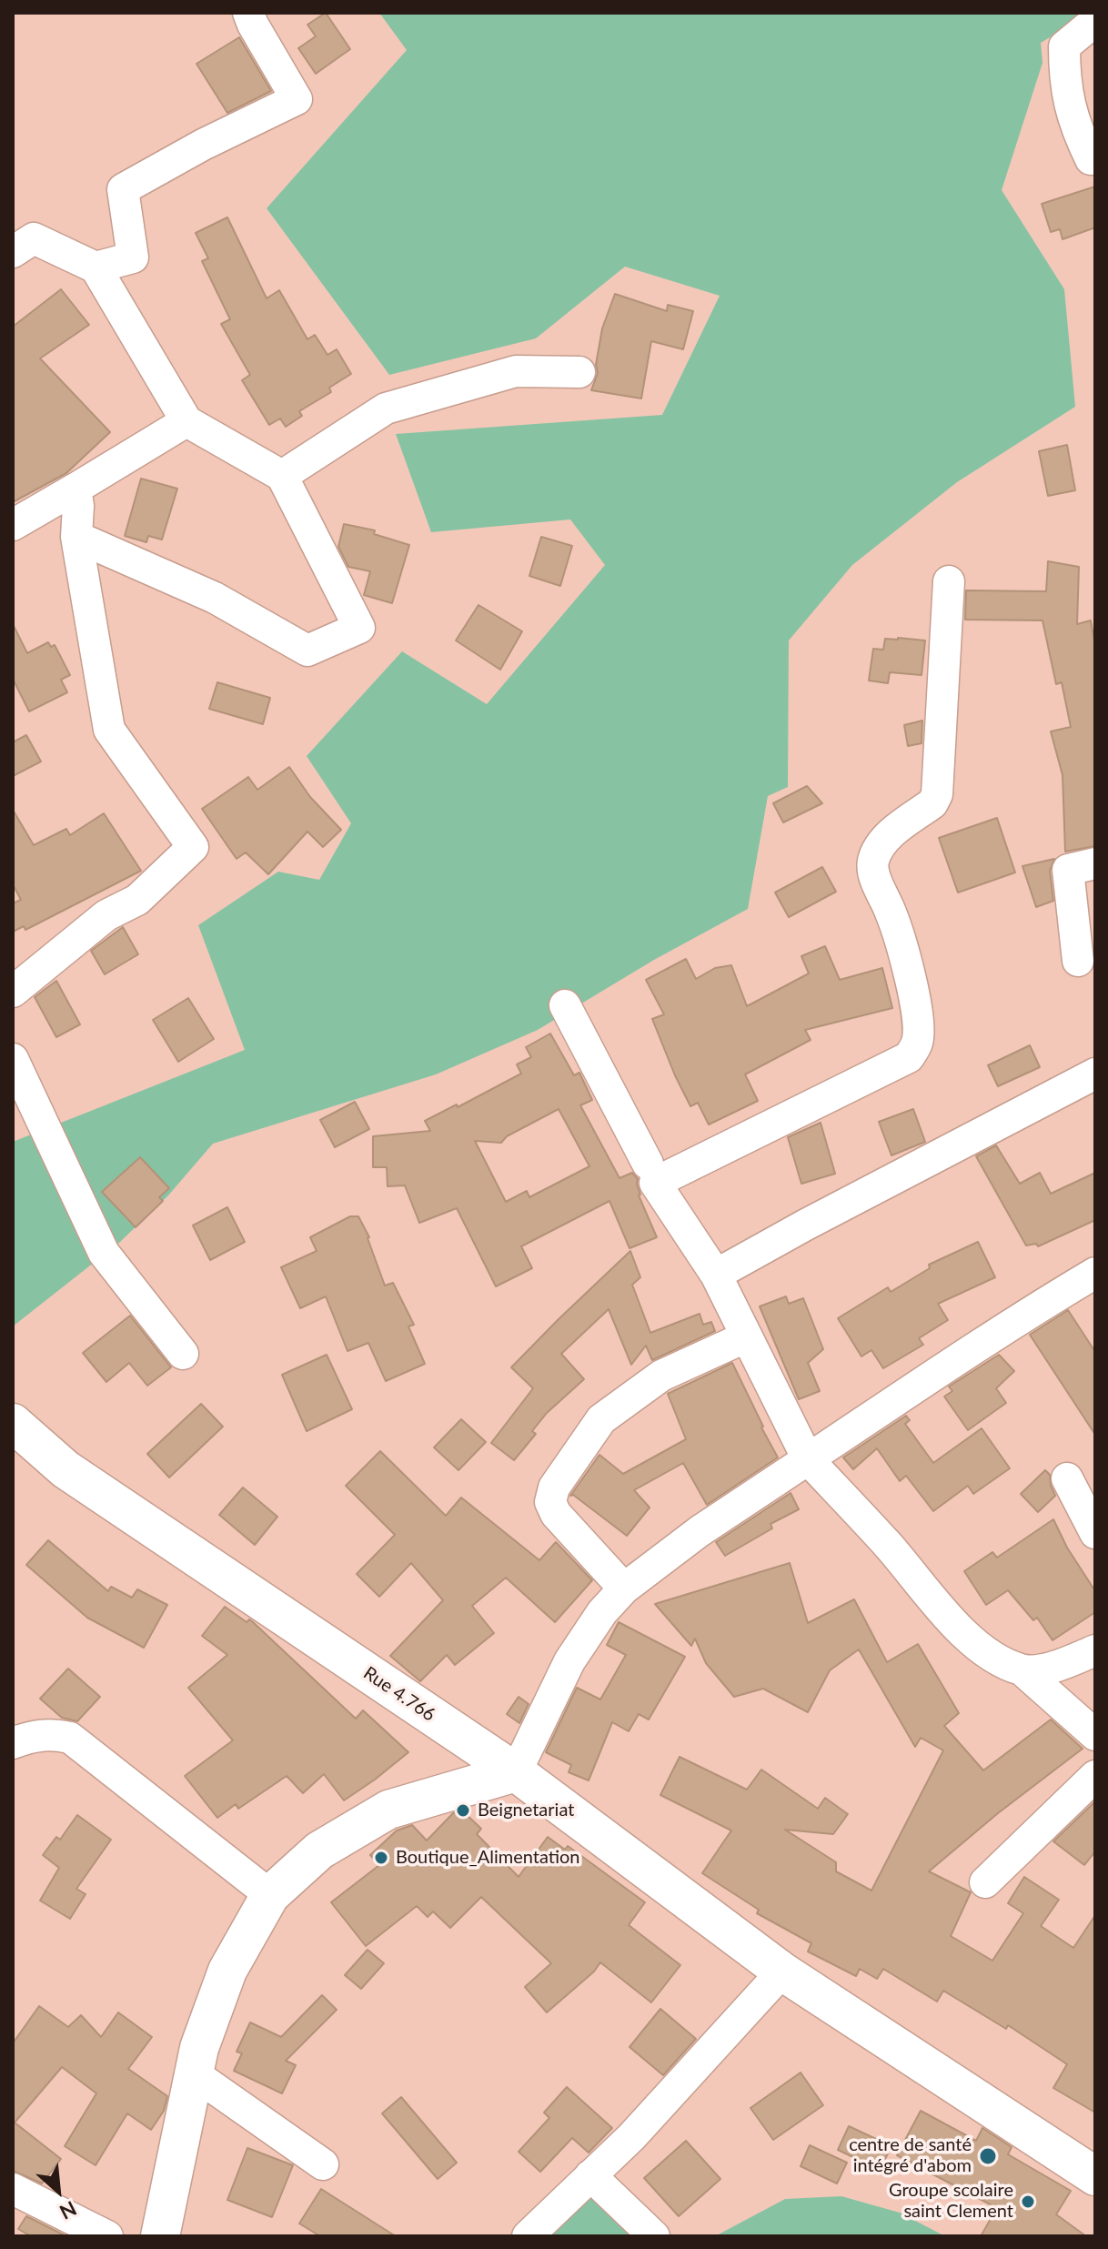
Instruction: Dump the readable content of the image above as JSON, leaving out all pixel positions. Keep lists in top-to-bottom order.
{
  "streets": {
    "street": ["Rue 4.766"]
  },
  "places": [
    "Beignetariat",
    "Boutique_Alimentation",
    "centre de santé intégré d'abom",
    "Groupe scolaire saint Clement"
  ],
  "north": "bottom right"
}
